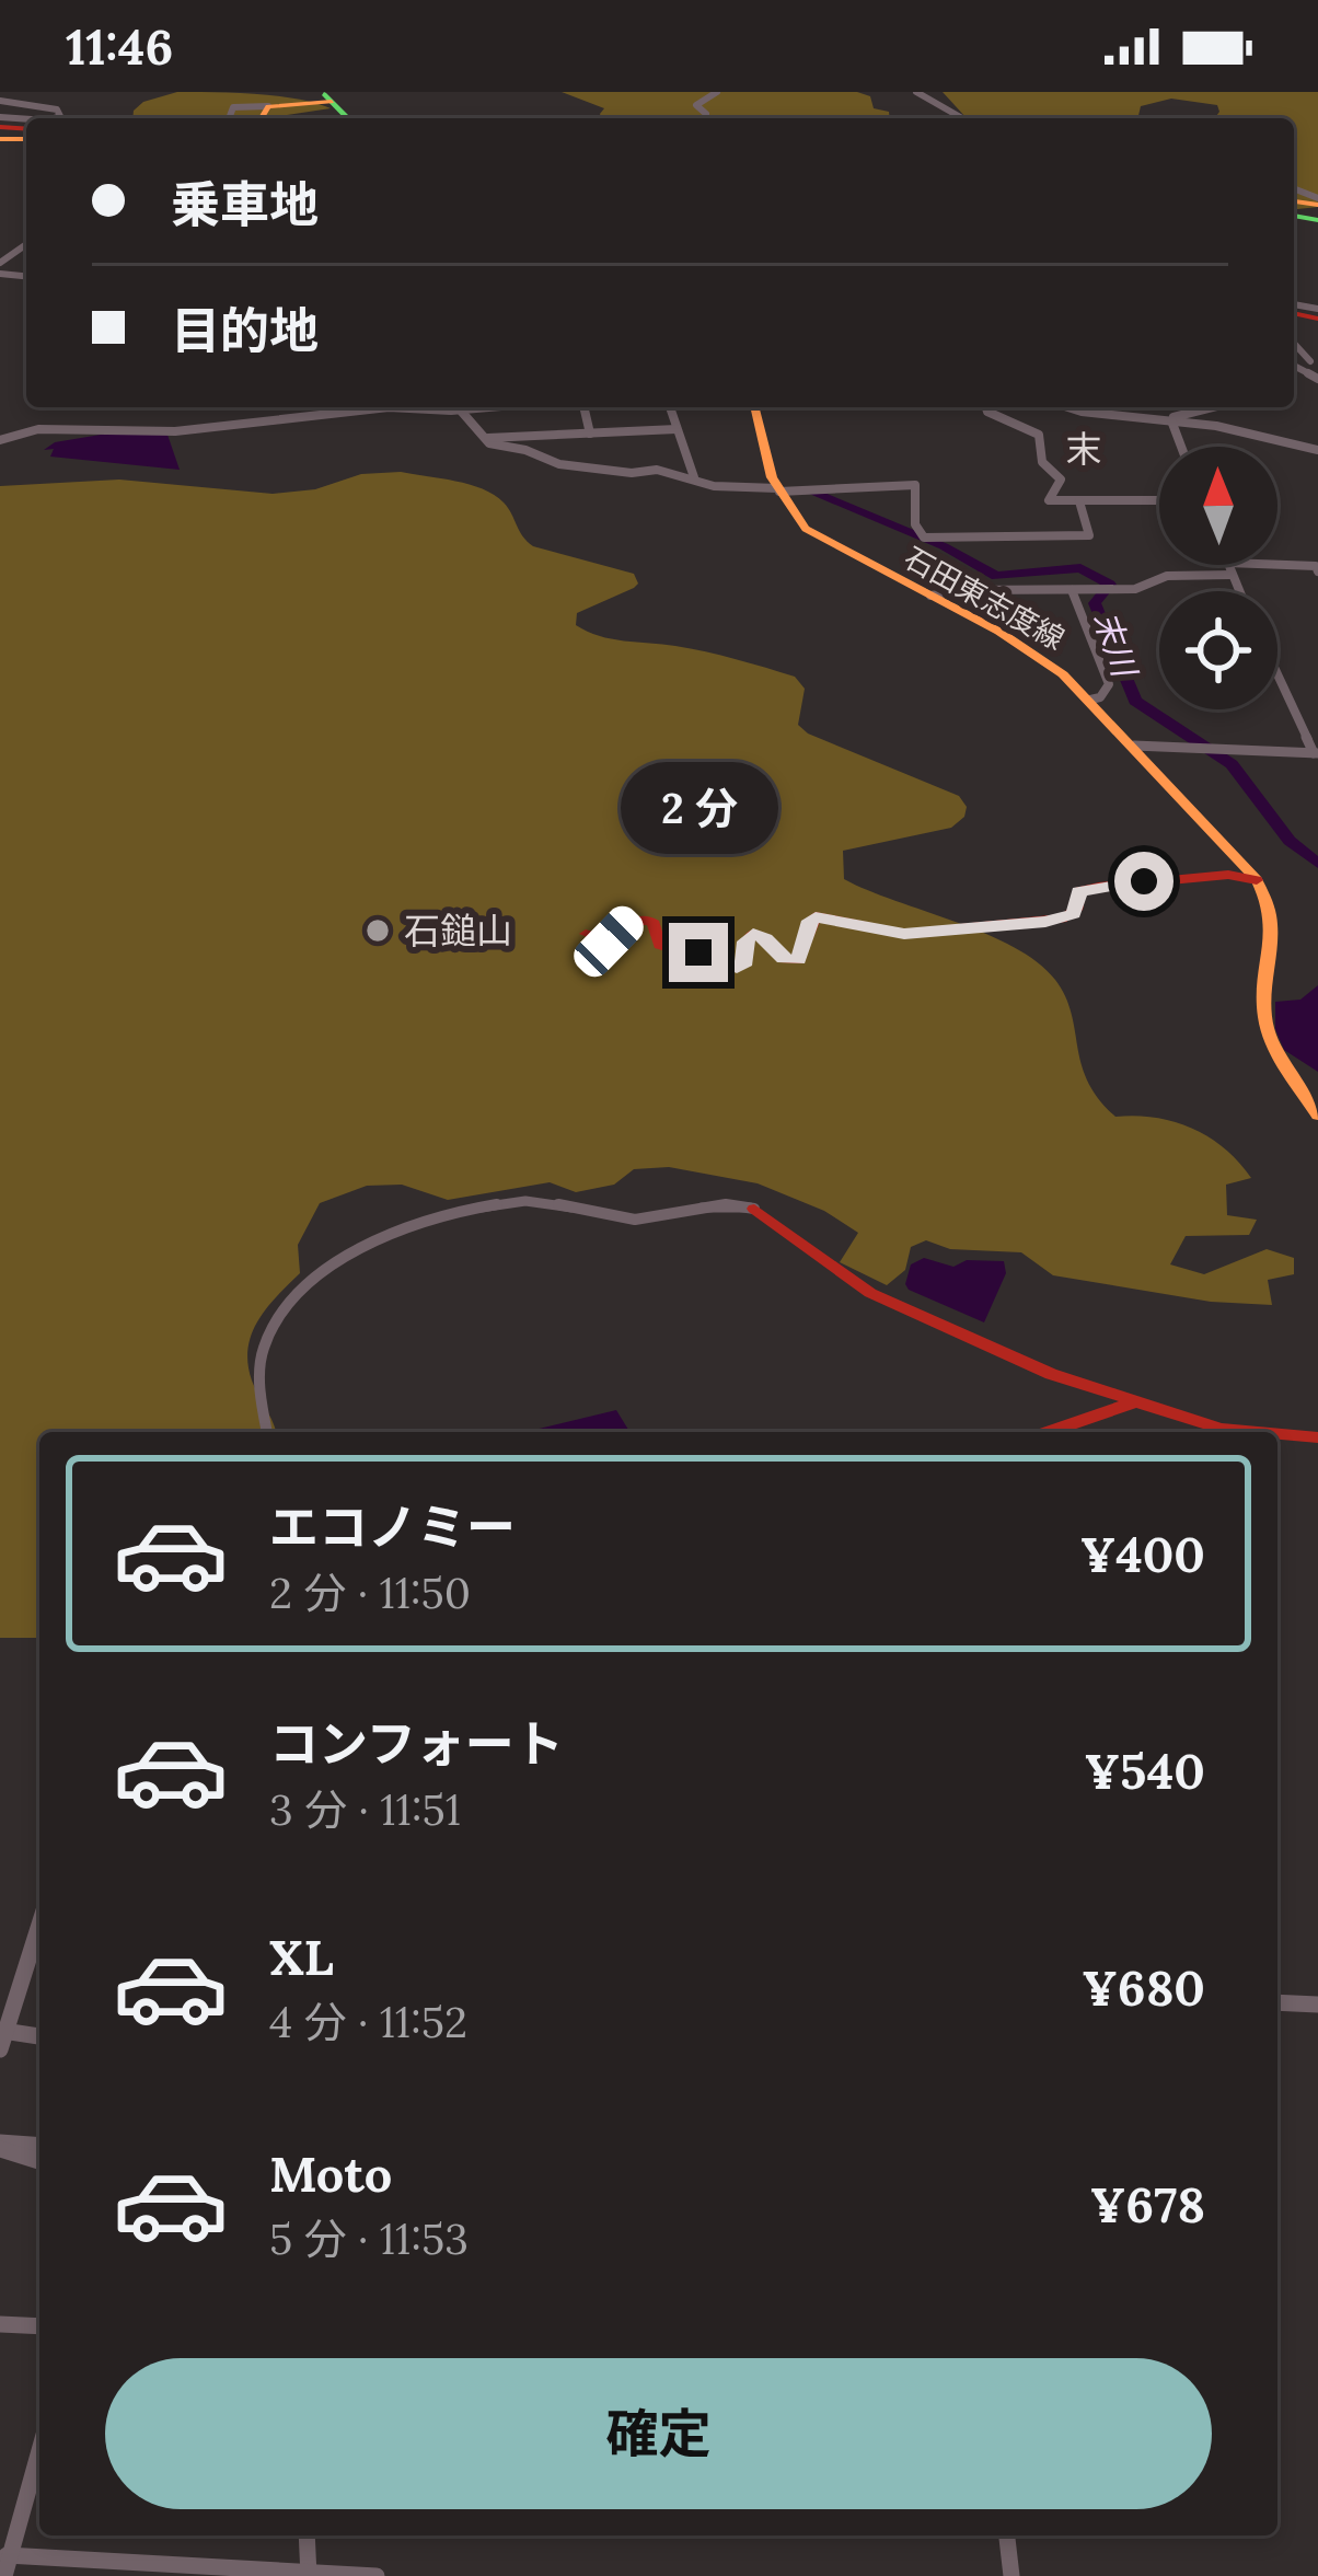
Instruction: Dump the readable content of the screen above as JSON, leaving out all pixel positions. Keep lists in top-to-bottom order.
{
  "streets": {
    "main road": ["石田東志度線"]
  },
  "districts": ["末"],
  "water": ["末川"],
  "places": ["石鎚山"],
  "north": "top",
  "page": {
    "status": "11:46",
    "banner": ["乗車地", "目的地"],
    "bubble": "2 分",
    "list": [
      {
        "name": "エコノミー",
        "note": "2 分 · 11:50",
        "value": "¥400"
      },
      {
        "name": "コンフォート",
        "note": "3 分 · 11:51",
        "value": "¥540"
      },
      {
        "name": "XL",
        "note": "4 分 · 11:52",
        "value": "¥680"
      },
      {
        "name": "Moto",
        "note": "5 分 · 11:53",
        "value": "¥678"
      }
    ],
    "buttons": "確定"
  }
}
